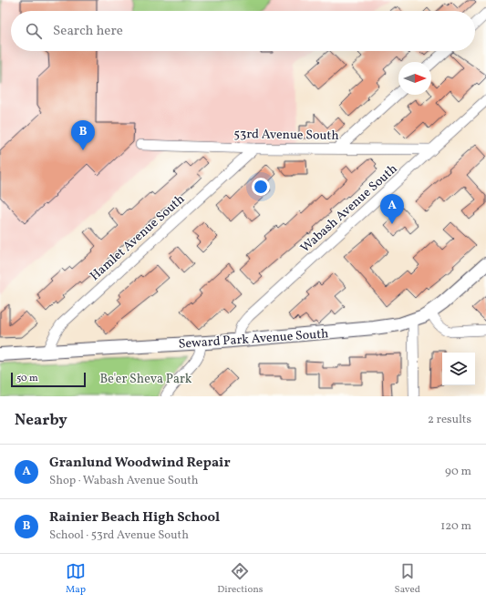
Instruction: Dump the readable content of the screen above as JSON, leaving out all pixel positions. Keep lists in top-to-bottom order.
{
  "streets": {
    "street": [
      "53rd Avenue South",
      "Wabash Avenue South",
      "Hamlet Avenue South",
      "Seward Park Avenue South"
    ]
  },
  "crossings": [
    ["53rd Avenue South", "Wabash Avenue South"],
    ["53rd Avenue South", "Hamlet Avenue South"],
    ["Wabash Avenue South", "Seward Park Avenue South"],
    ["Hamlet Avenue South", "Seward Park Avenue South"]
  ],
  "parks": ["Be'er Sheva Park"],
  "scale_bar": "50 m",
  "north": "right",
  "page": {
    "search": "Search here",
    "pins": ["B", "A"],
    "scale": "50 m",
    "heading": ["Nearby", "2 results"],
    "list": [
      {
        "mark": "A",
        "name": "Granlund Woodwind Repair",
        "note": "Shop · Wabash Avenue South",
        "value": "90 m"
      },
      {
        "mark": "B",
        "name": "Rainier Beach High School",
        "note": "School · 53rd Avenue South",
        "value": "120 m"
      }
    ],
    "nav": ["Map", "Directions", "Saved"]
  }
}
